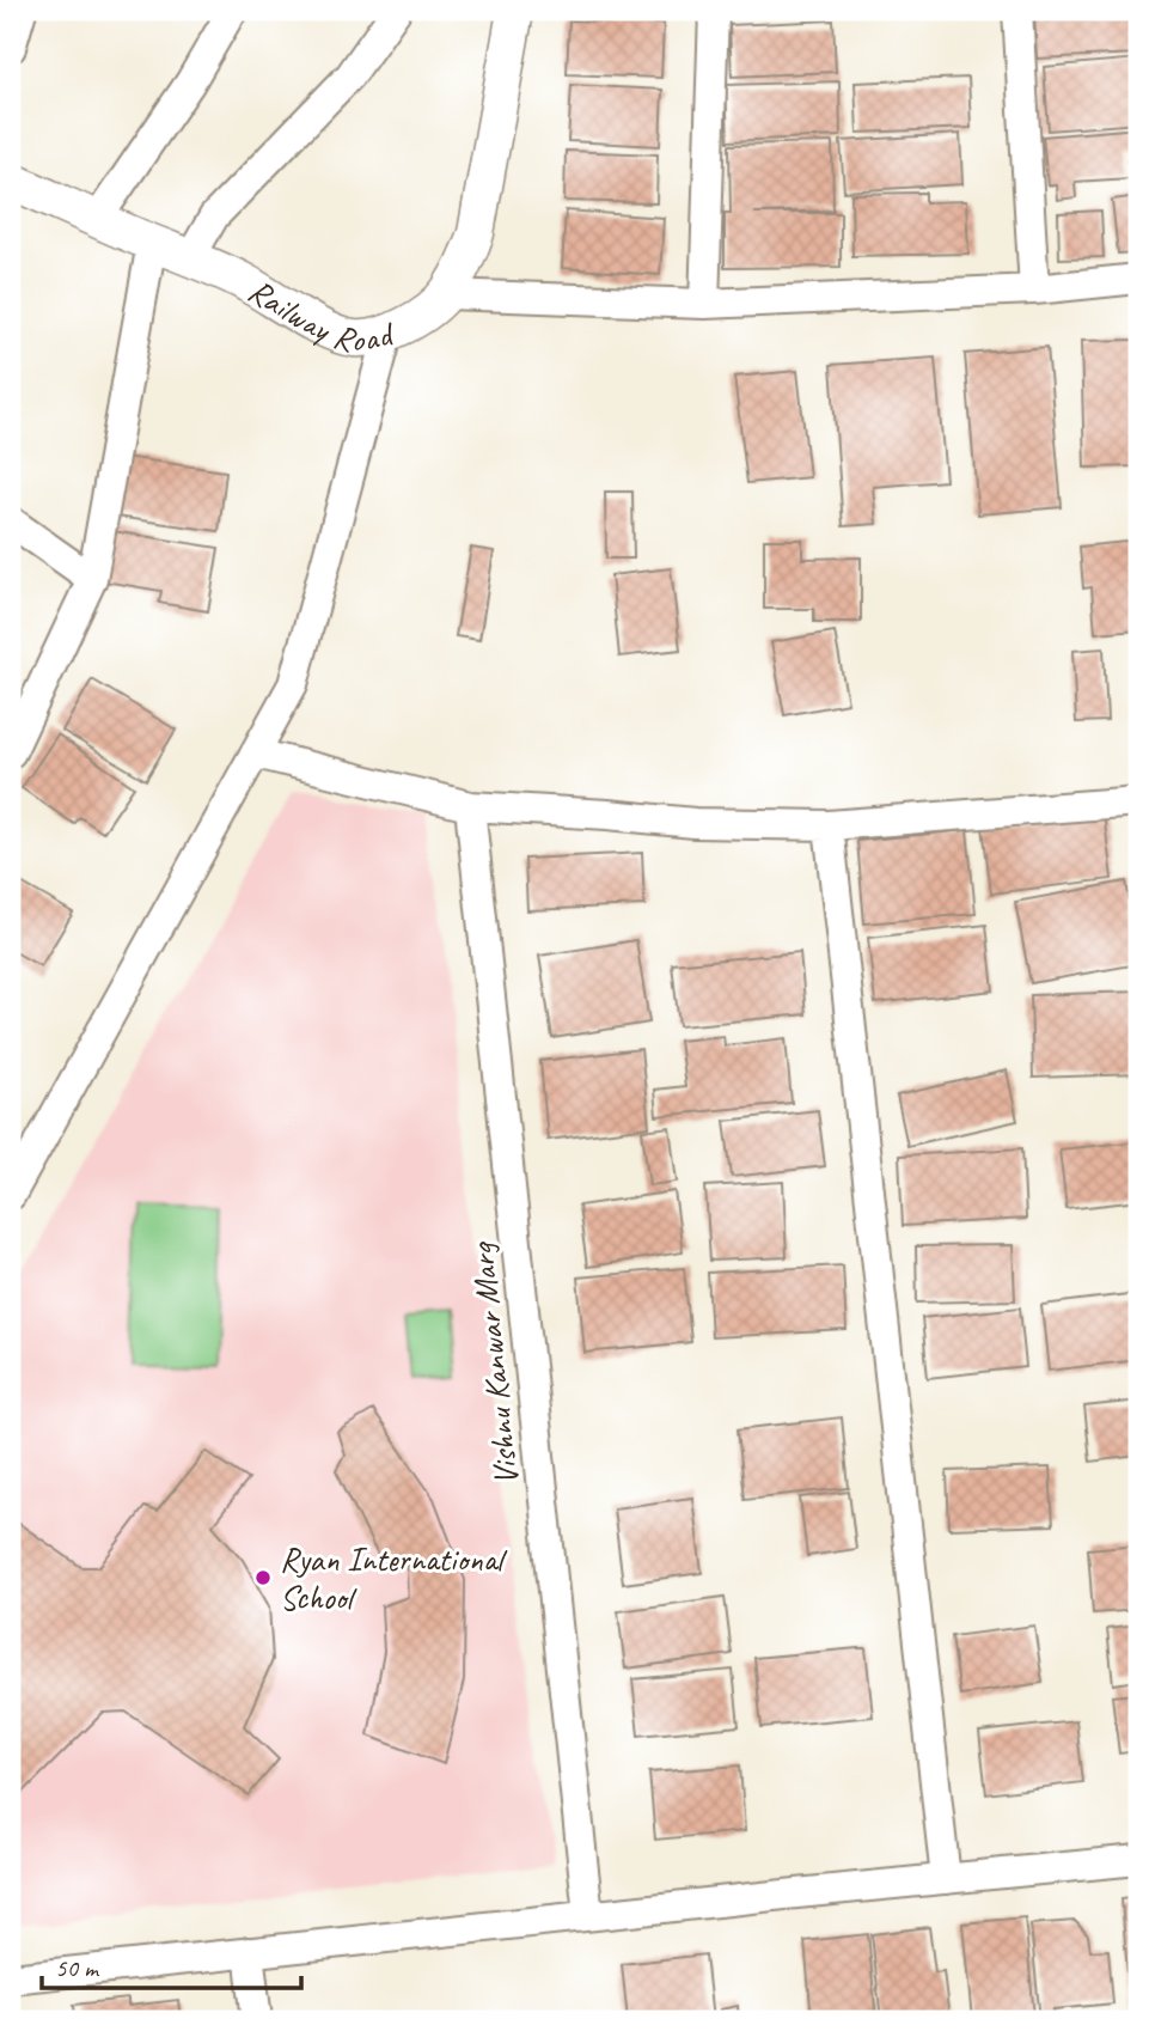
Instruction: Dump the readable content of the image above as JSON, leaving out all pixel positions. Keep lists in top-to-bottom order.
{
  "streets": {
    "street": ["Railway Road", "Vishnu Kanwar Marg"]
  },
  "places": ["Ryan International School"],
  "scale_bar": "50 m"
}
